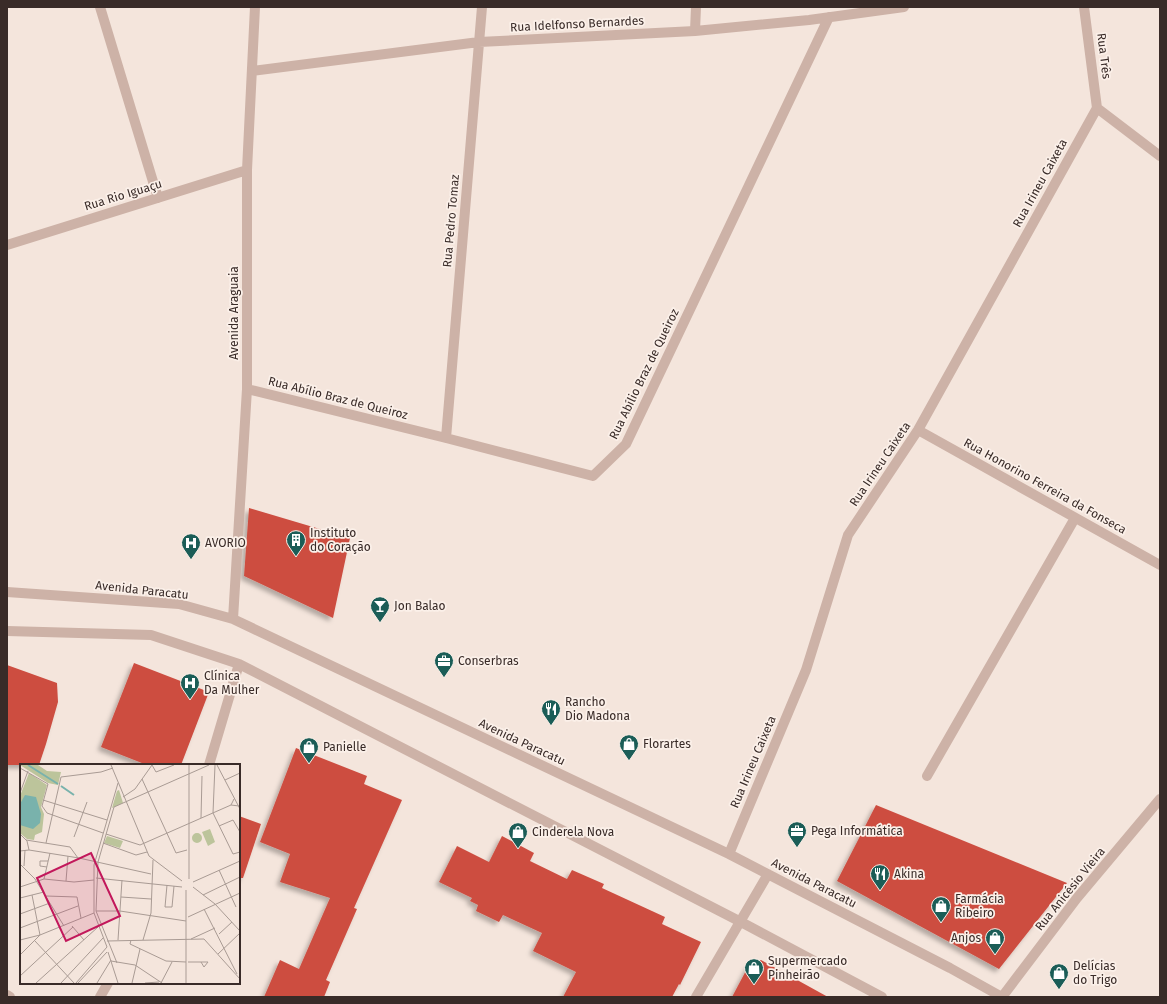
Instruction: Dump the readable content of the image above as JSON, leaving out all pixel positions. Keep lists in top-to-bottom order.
{
  "streets": {
    "street": [
      "Rua Idelfonso Bernardes",
      "Rua Três",
      "Rua Irineu Caixeta",
      "Rua Rio Iguaçu",
      "Rua Pedro Tomaz",
      "Avenida Araguaia",
      "Rua Abílio Braz de Queiroz",
      "Rua Honorino Ferreira da Fonseca",
      "Avenida Paracatu",
      "Rua Anicésio Vieira"
    ]
  },
  "crossings": [
    ["Rua Idelfonso Bernardes", "Rua Pedro Tomaz"],
    ["Rua Idelfonso Bernardes", "Avenida Araguaia"],
    ["Rua Idelfonso Bernardes", "Rua Abílio Braz de Queiroz"],
    ["Rua Três", "Rua Irineu Caixeta"],
    ["Rua Irineu Caixeta", "Rua Honorino Ferreira da Fonseca"],
    ["Rua Irineu Caixeta", "Avenida Paracatu"],
    ["Rua Rio Iguaçu", "Avenida Araguaia"],
    ["Rua Pedro Tomaz", "Rua Abílio Braz de Queiroz"],
    ["Avenida Araguaia", "Rua Abílio Braz de Queiroz"],
    ["Avenida Araguaia", "Avenida Paracatu"],
    ["Avenida Paracatu", "Rua Anicésio Vieira"]
  ],
  "places": {
    "building": ["Instituto do Coração"],
    "hospital": ["AVORIO", "Clínica Da Mulher"],
    "bar": ["Jon Balao"],
    "office": ["Conserbras", "Pega Informática"],
    "restaurant": ["Rancho Dio Madona", "Akina"],
    "shop": [
      "Florartes",
      "Panielle",
      "Cinderela Nova",
      "Farmácia Ribeiro",
      "Anjos",
      "Supermercado Pinheirão",
      "Delícias do Trigo"
    ]
  }
}
